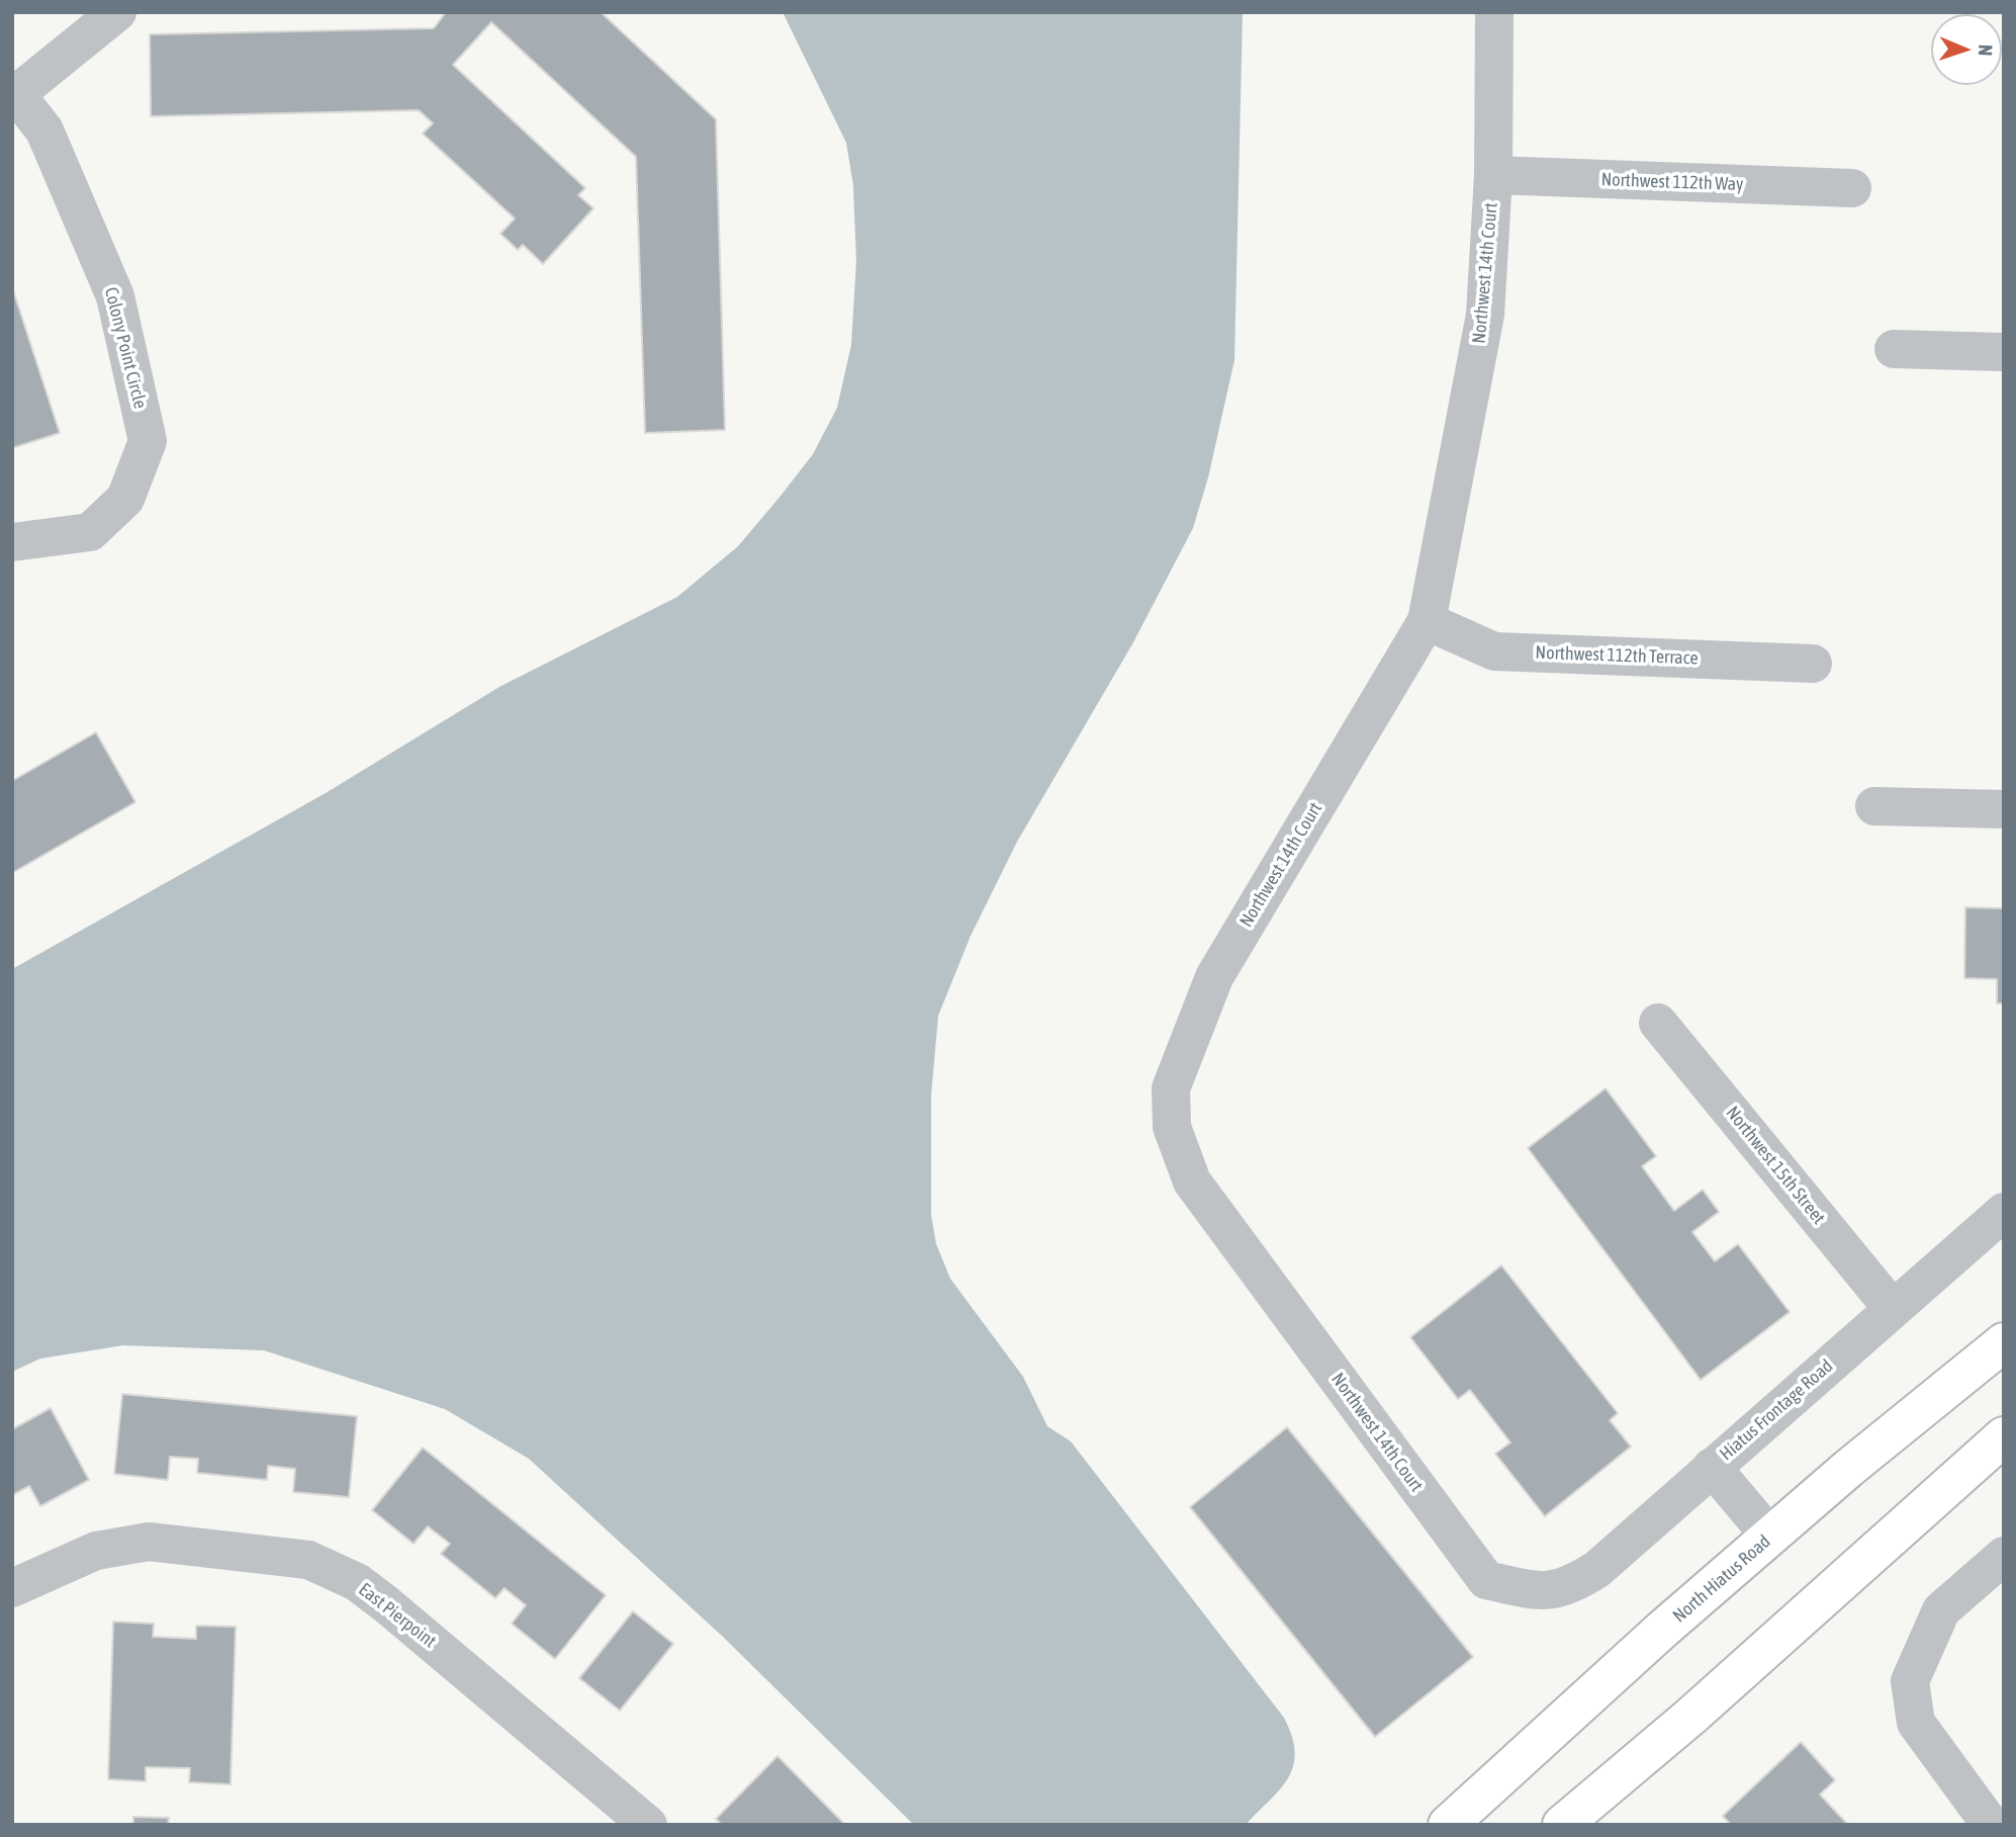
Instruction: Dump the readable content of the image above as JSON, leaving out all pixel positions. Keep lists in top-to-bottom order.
{
  "streets": {
    "main road": ["North Hiatus Road"],
    "street": [
      "Northwest 112th Way",
      "Northwest 14th Court",
      "Colony Point Circle",
      "Northwest 112th Terrace",
      "Northwest 15th Street",
      "Hiatus Frontage Road",
      "East Pierpoint"
    ]
  },
  "crossings": [
    ["Northwest 112th Way", "Northwest 14th Court"],
    ["Northwest 14th Court", "Northwest 112th Terrace"],
    ["Northwest 14th Court", "Hiatus Frontage Road"],
    ["Northwest 15th Street", "Hiatus Frontage Road"]
  ],
  "north": "right"
}
